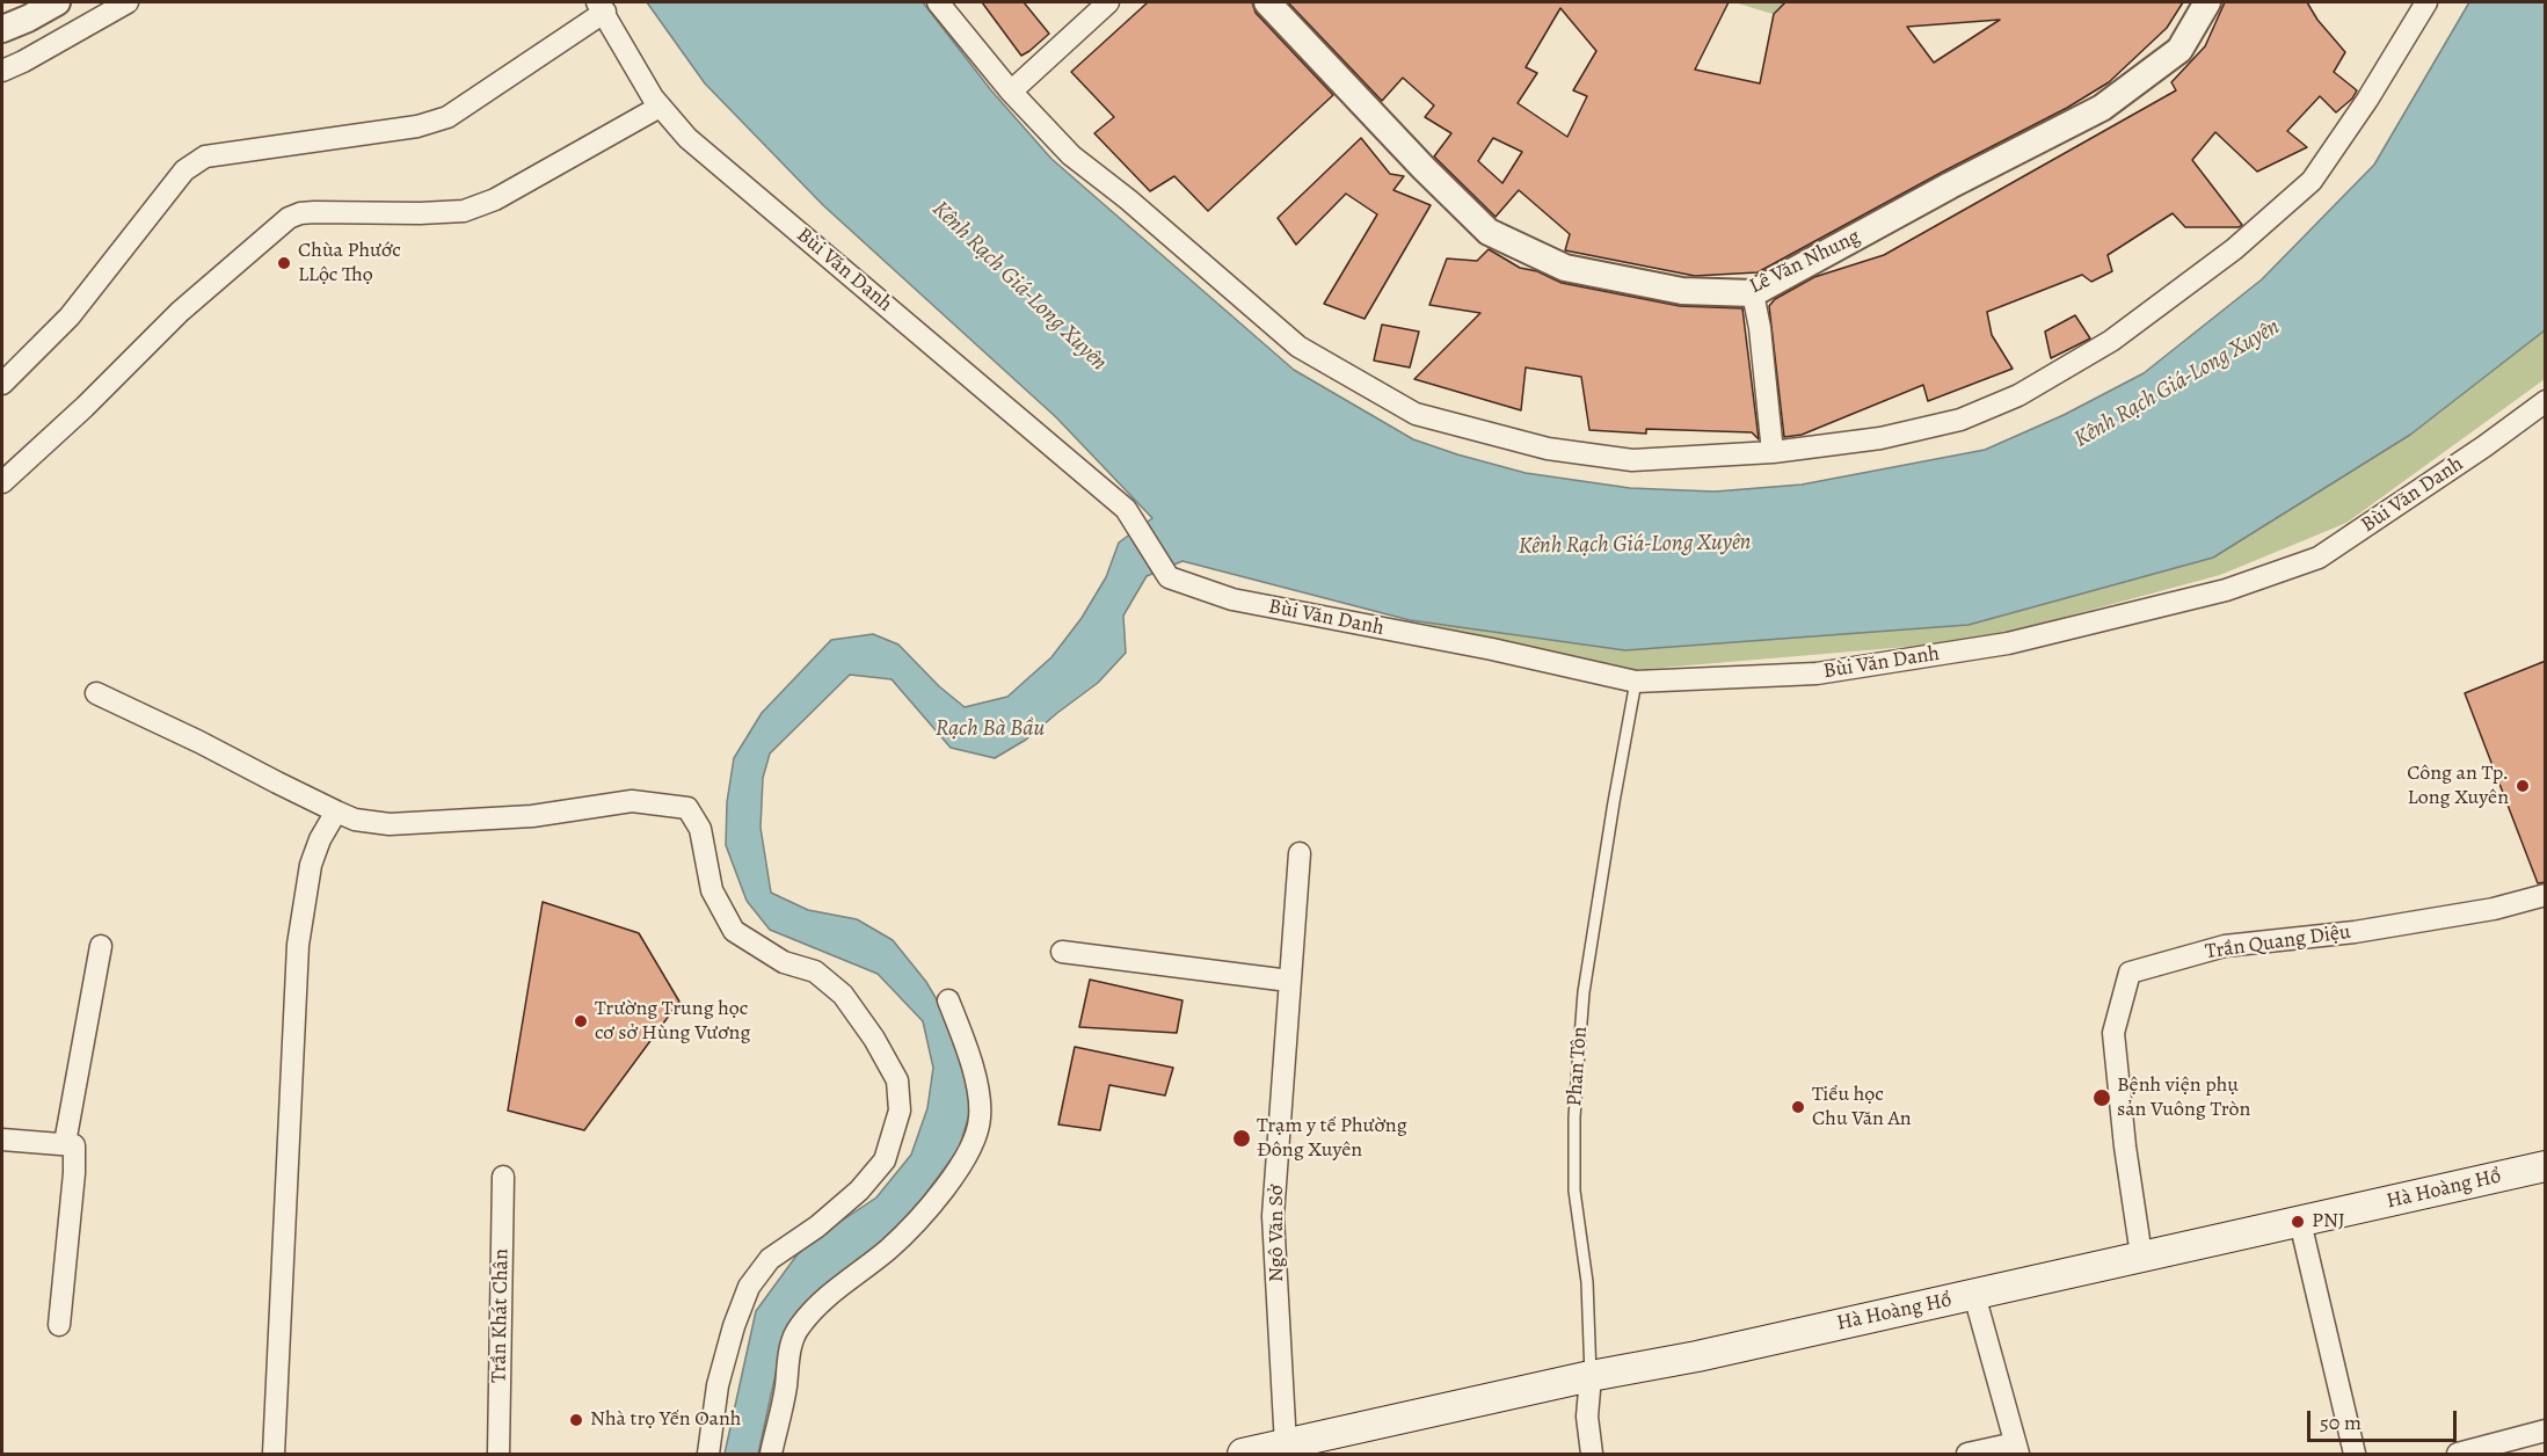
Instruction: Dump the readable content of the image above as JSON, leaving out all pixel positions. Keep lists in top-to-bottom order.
{
  "streets": {
    "main road": ["Hà Hoàng Hổ"],
    "street": [
      "Lê Văn Nhung",
      "Bùi Văn Danh",
      "Trần Quang Diệu",
      "Phan Tôn",
      "Ngô Văn Sở",
      "Trần Khát Chân"
    ]
  },
  "crossings": [
    ["Bùi Văn Danh", "Phan Tôn"],
    ["Trần Quang Diệu", "Hà Hoàng Hổ"],
    ["Phan Tôn", "Hà Hoàng Hổ"],
    ["Hà Hoàng Hổ", "Ngô Văn Sở"]
  ],
  "water": ["Kênh Rạch Giá-Long Xuyên", "Rạch Bà Bầu"],
  "places": [
    "Chùa Phước LLộc Thọ",
    "Công an Tp. Long Xuyên",
    "Trường Trung học cơ sở Hùng Vương",
    "Bệnh viện phụ sản Vuông Tròn",
    "Tiểu học Chu Văn An",
    "Trạm y tế Phường Đông Xuyên",
    "PNJ",
    "Nhà trọ Yến Oanh"
  ],
  "scale_bar": "50 m"
}
